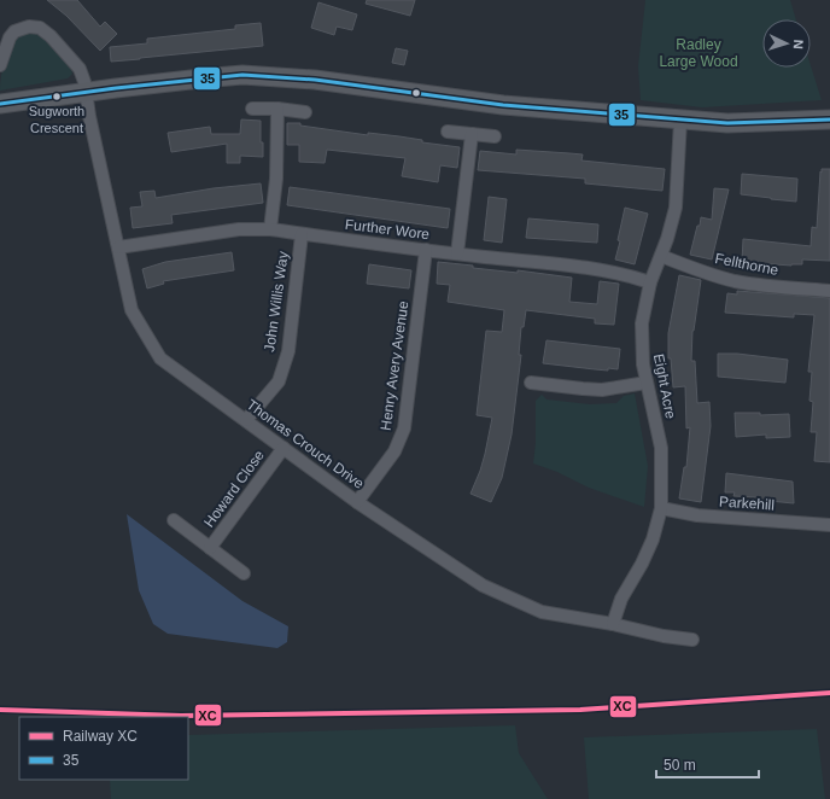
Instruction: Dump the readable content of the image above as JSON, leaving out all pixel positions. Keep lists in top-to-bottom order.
{
  "streets": {
    "street": [
      "Further Wore",
      "Fellthorne",
      "John Willis Way",
      "Henry Avery Avenue",
      "Eight Acre",
      "Thomas Crouch Drive",
      "Howard Close",
      "Parkehill"
    ]
  },
  "crossings": [
    ["Further Wore", "John Willis Way"],
    ["Further Wore", "Henry Avery Avenue"],
    ["Further Wore", "Eight Acre"],
    ["Further Wore", "Thomas Crouch Drive"],
    ["Fellthorne", "Eight Acre"],
    ["John Willis Way", "Thomas Crouch Drive"],
    ["Henry Avery Avenue", "Thomas Crouch Drive"],
    ["Eight Acre", "Thomas Crouch Drive"],
    ["Eight Acre", "Parkehill"],
    ["Thomas Crouch Drive", "Howard Close"]
  ],
  "parks": ["Radley Large Wood"],
  "places": ["Sugworth Crescent"],
  "lines": ["transit line 35", "rail line XC"],
  "legend": ["Railway XC", "35"],
  "scale_bar": "50 m",
  "north": "right"
}
